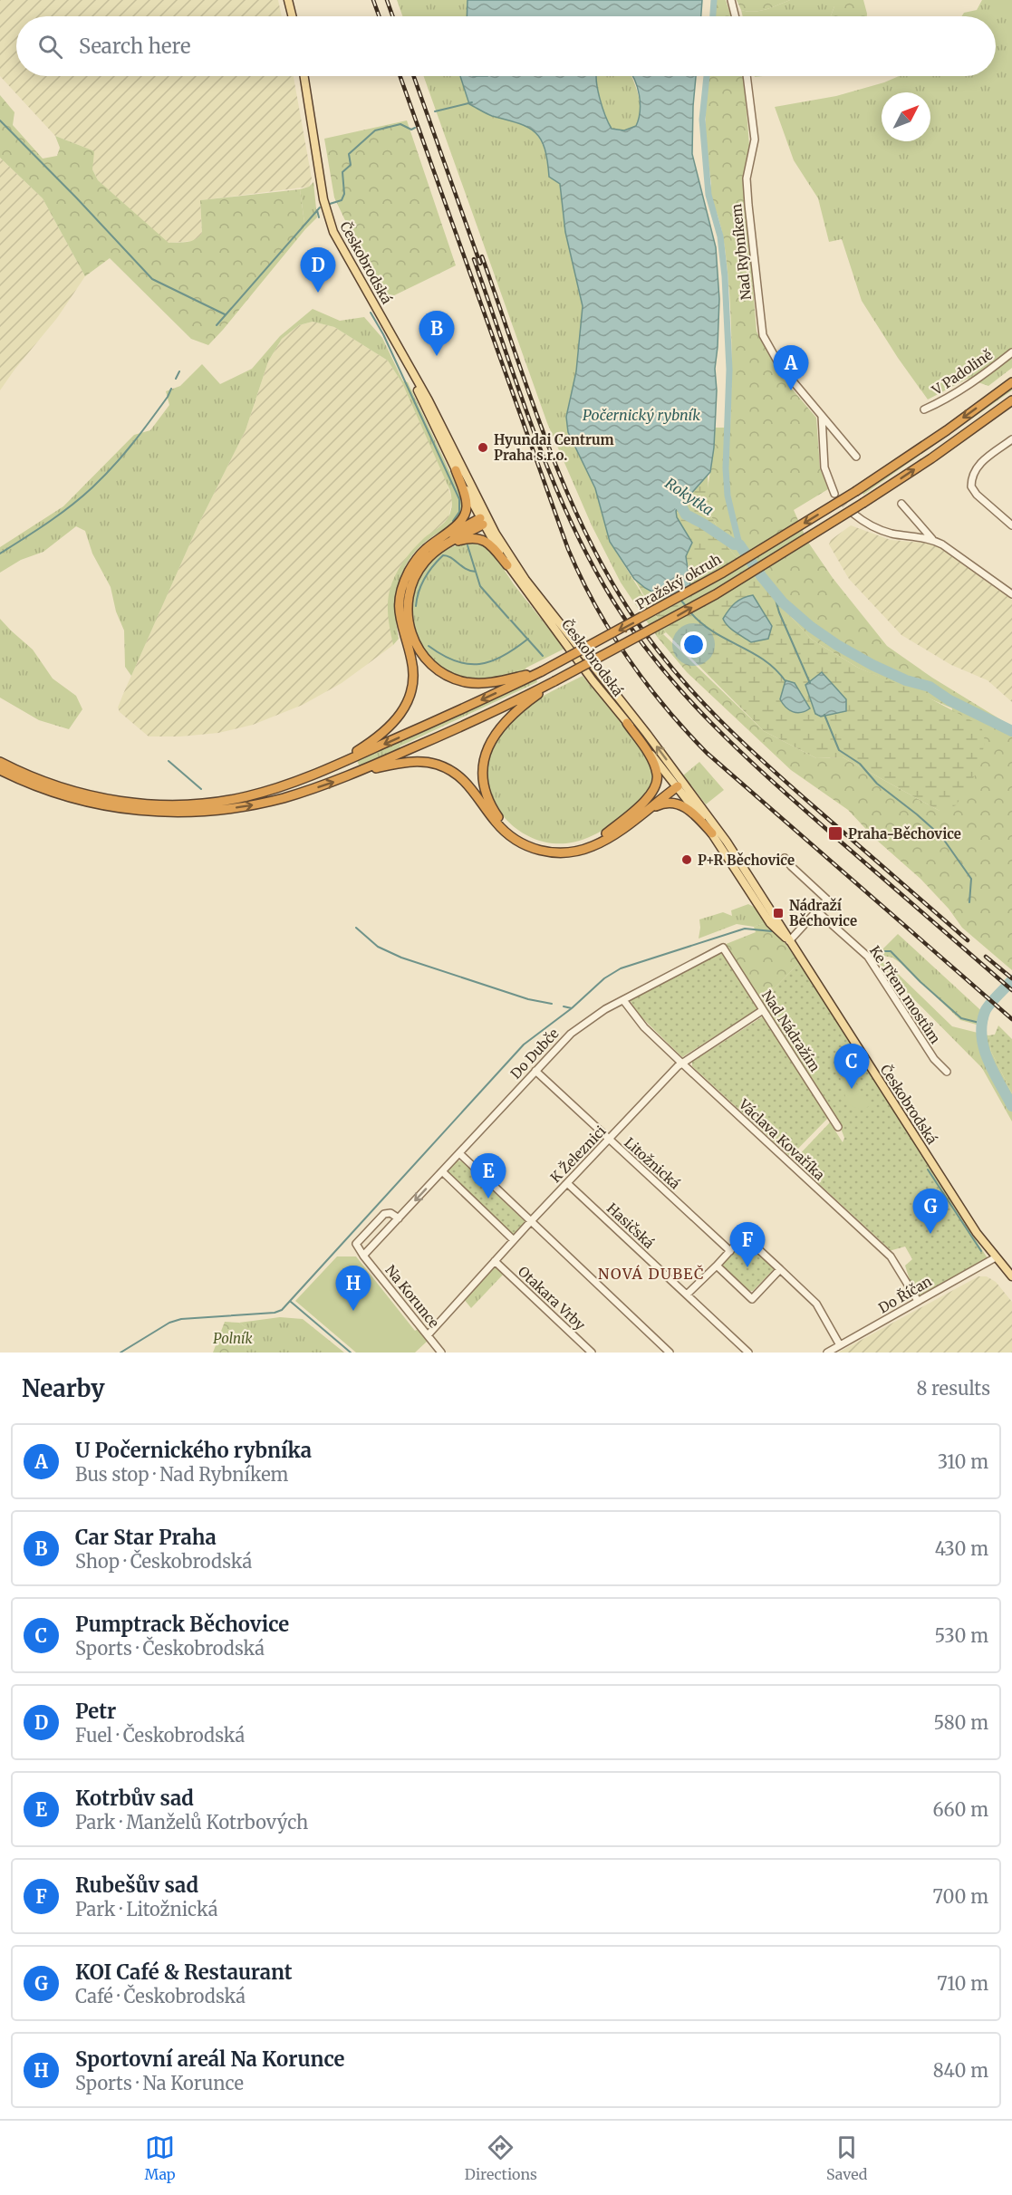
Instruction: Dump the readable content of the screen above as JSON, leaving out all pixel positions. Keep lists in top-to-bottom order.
{
  "streets": {
    "highway": ["Pražský okruh"],
    "main road": ["Českobrodská"],
    "street": [
      "Nad Rybníkem",
      "V Padolině",
      "Ke Třem mostům",
      "Nad Nádražím",
      "Do Dubče",
      "Václava Kovaříka",
      "K Železnici",
      "Litožnická",
      "Hasičská",
      "Do Říčan",
      "Na Korunce",
      "Otakara Vrby"
    ]
  },
  "crossings": [
    ["Českobrodská", "Do Říčan"],
    ["Nad Nádražím", "Do Dubče"],
    ["Nad Nádražím", "K Železnici"],
    ["Do Dubče", "Václava Kovaříka"],
    ["Do Dubče", "Litožnická"],
    ["Do Dubče", "Na Korunce"],
    ["Václava Kovaříka", "K Železnici"],
    ["Václava Kovaříka", "Do Říčan"],
    ["K Železnici", "Litožnická"],
    ["K Železnici", "Hasičská"],
    ["K Železnici", "Na Korunce"],
    ["K Železnici", "Otakara Vrby"]
  ],
  "districts": ["NOVÁ DUBEČ"],
  "water": ["Počernický rybník", "Rokytka"],
  "parks": ["Polník"],
  "places": {
    "other": ["Hyundai Centrum Praha s.r.o.", "P+R Běchovice"],
    "transit": ["Praha-Běchovice", "Nádraží Běchovice"]
  },
  "north": "top right",
  "page": {
    "search": "Search here",
    "pins": [
      "D",
      "B",
      "A",
      "C",
      "E",
      "G",
      "F",
      "H"
    ],
    "heading": ["Nearby", "8 results"],
    "list": [
      {
        "mark": "A",
        "name": "U Počernického rybníka",
        "note": "Bus stop · Nad Rybníkem",
        "value": "310 m"
      },
      {
        "mark": "B",
        "name": "Car Star Praha",
        "note": "Shop · Českobrodská",
        "value": "430 m"
      },
      {
        "mark": "C",
        "name": "Pumptrack Běchovice",
        "note": "Sports · Českobrodská",
        "value": "530 m"
      },
      {
        "mark": "D",
        "name": "Petr",
        "note": "Fuel · Českobrodská",
        "value": "580 m"
      },
      {
        "mark": "E",
        "name": "Kotrbův sad",
        "note": "Park · Manželů Kotrbových",
        "value": "660 m"
      },
      {
        "mark": "F",
        "name": "Rubešův sad",
        "note": "Park · Litožnická",
        "value": "700 m"
      },
      {
        "mark": "G",
        "name": "KOI Café & Restaurant",
        "note": "Café · Českobrodská",
        "value": "710 m"
      },
      {
        "mark": "H",
        "name": "Sportovní areál Na Korunce",
        "note": "Sports · Na Korunce",
        "value": "840 m"
      }
    ],
    "nav": ["Map", "Directions", "Saved"]
  }
}
